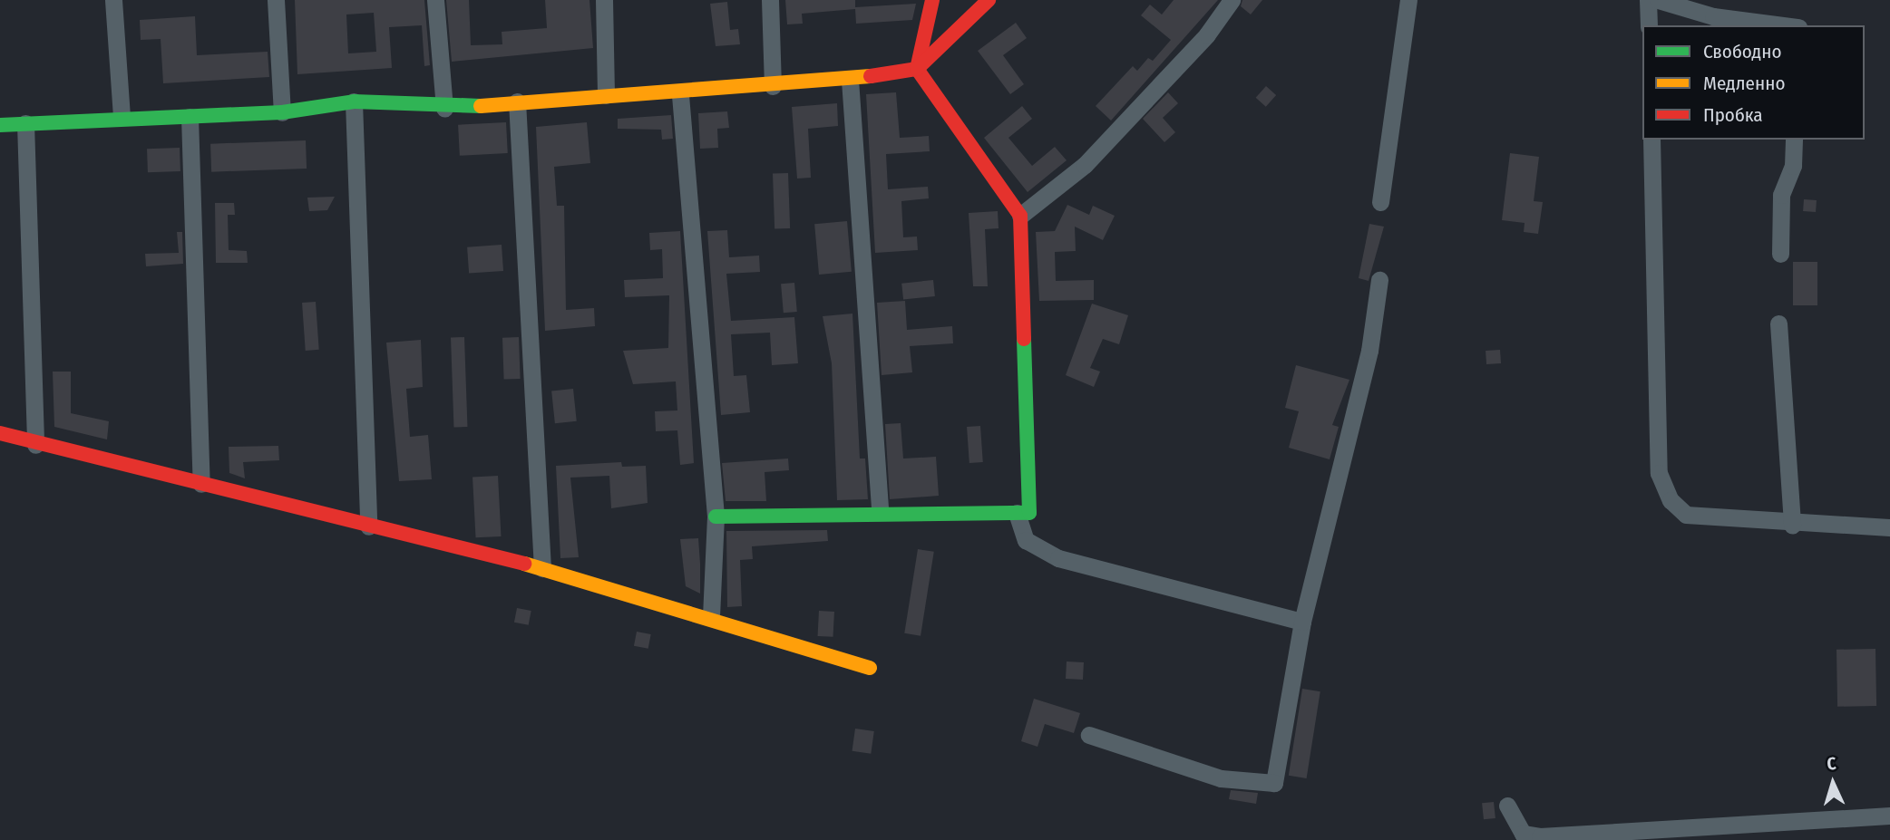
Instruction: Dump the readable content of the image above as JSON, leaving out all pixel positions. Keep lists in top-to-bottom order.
{
  "legend": ["Свободно", "Медленно", "Пробка"],
  "north": "top"
}
